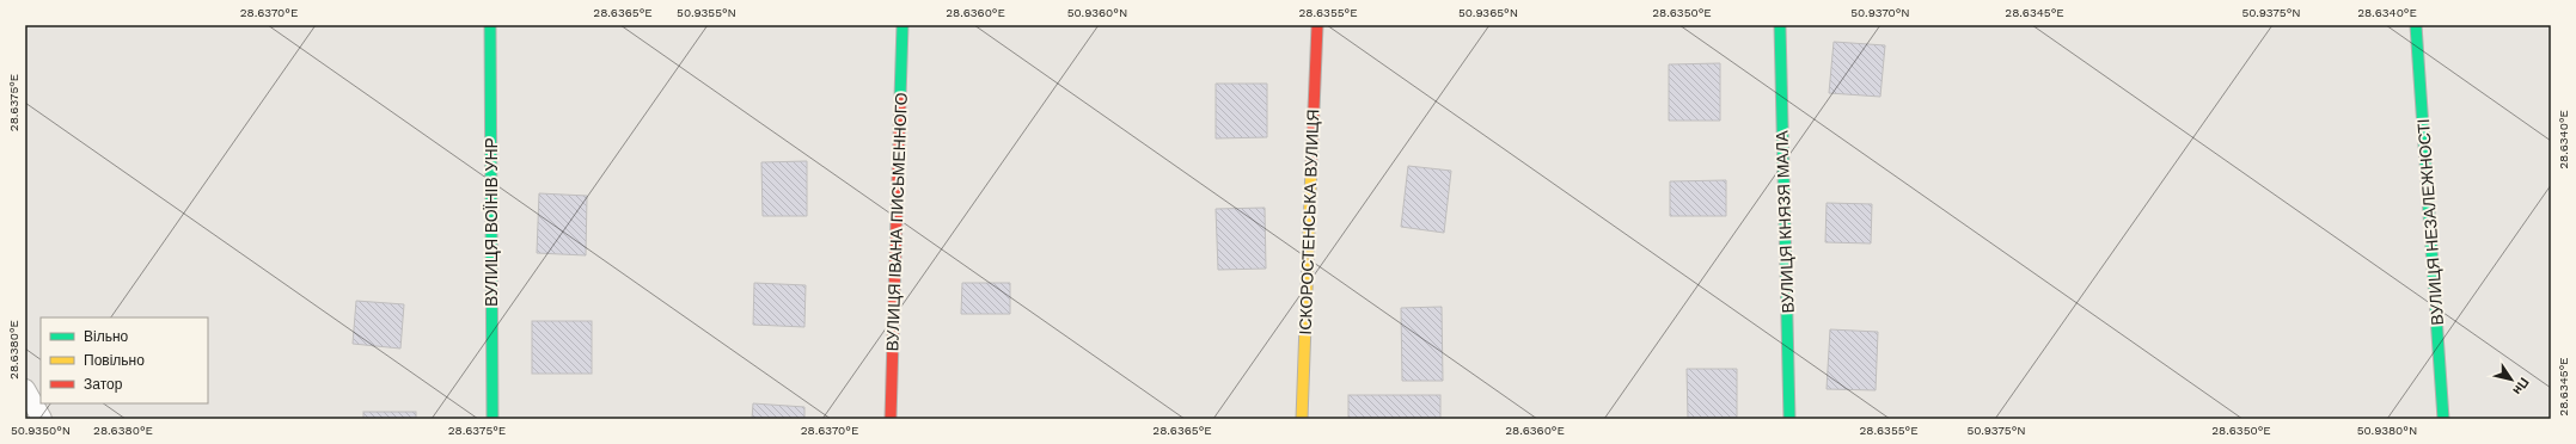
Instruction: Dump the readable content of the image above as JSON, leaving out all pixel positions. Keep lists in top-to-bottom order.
{
  "streets": {
    "street": [
      "ВУЛИЦЯ ВОЇНІВ УНР",
      "ВУЛИЦЯ ІВАНА ПИСЬМЕННОГО",
      "ІСКОРОСТЕНСЬКА ВУЛИЦЯ",
      "ВУЛИЦЯ КНЯЗЯ МАЛА",
      "ВУЛИЦЯ НЕЗАЛЕЖНОСТІ"
    ]
  },
  "legend": ["Вільно", "Повільно", "Затор"],
  "north": "bottom right",
  "coordinates": [
    "28.6370°E",
    "28.6365°E",
    "50.9355°N",
    "28.6360°E",
    "50.9360°N",
    "28.6355°E",
    "50.9365°N",
    "28.6350°E",
    "50.9370°N",
    "28.6345°E",
    "50.9375°N",
    "28.6340°E",
    "28.6375°E",
    "28.6380°E",
    "50.9350°N",
    "50.9380°N"
  ]
}
